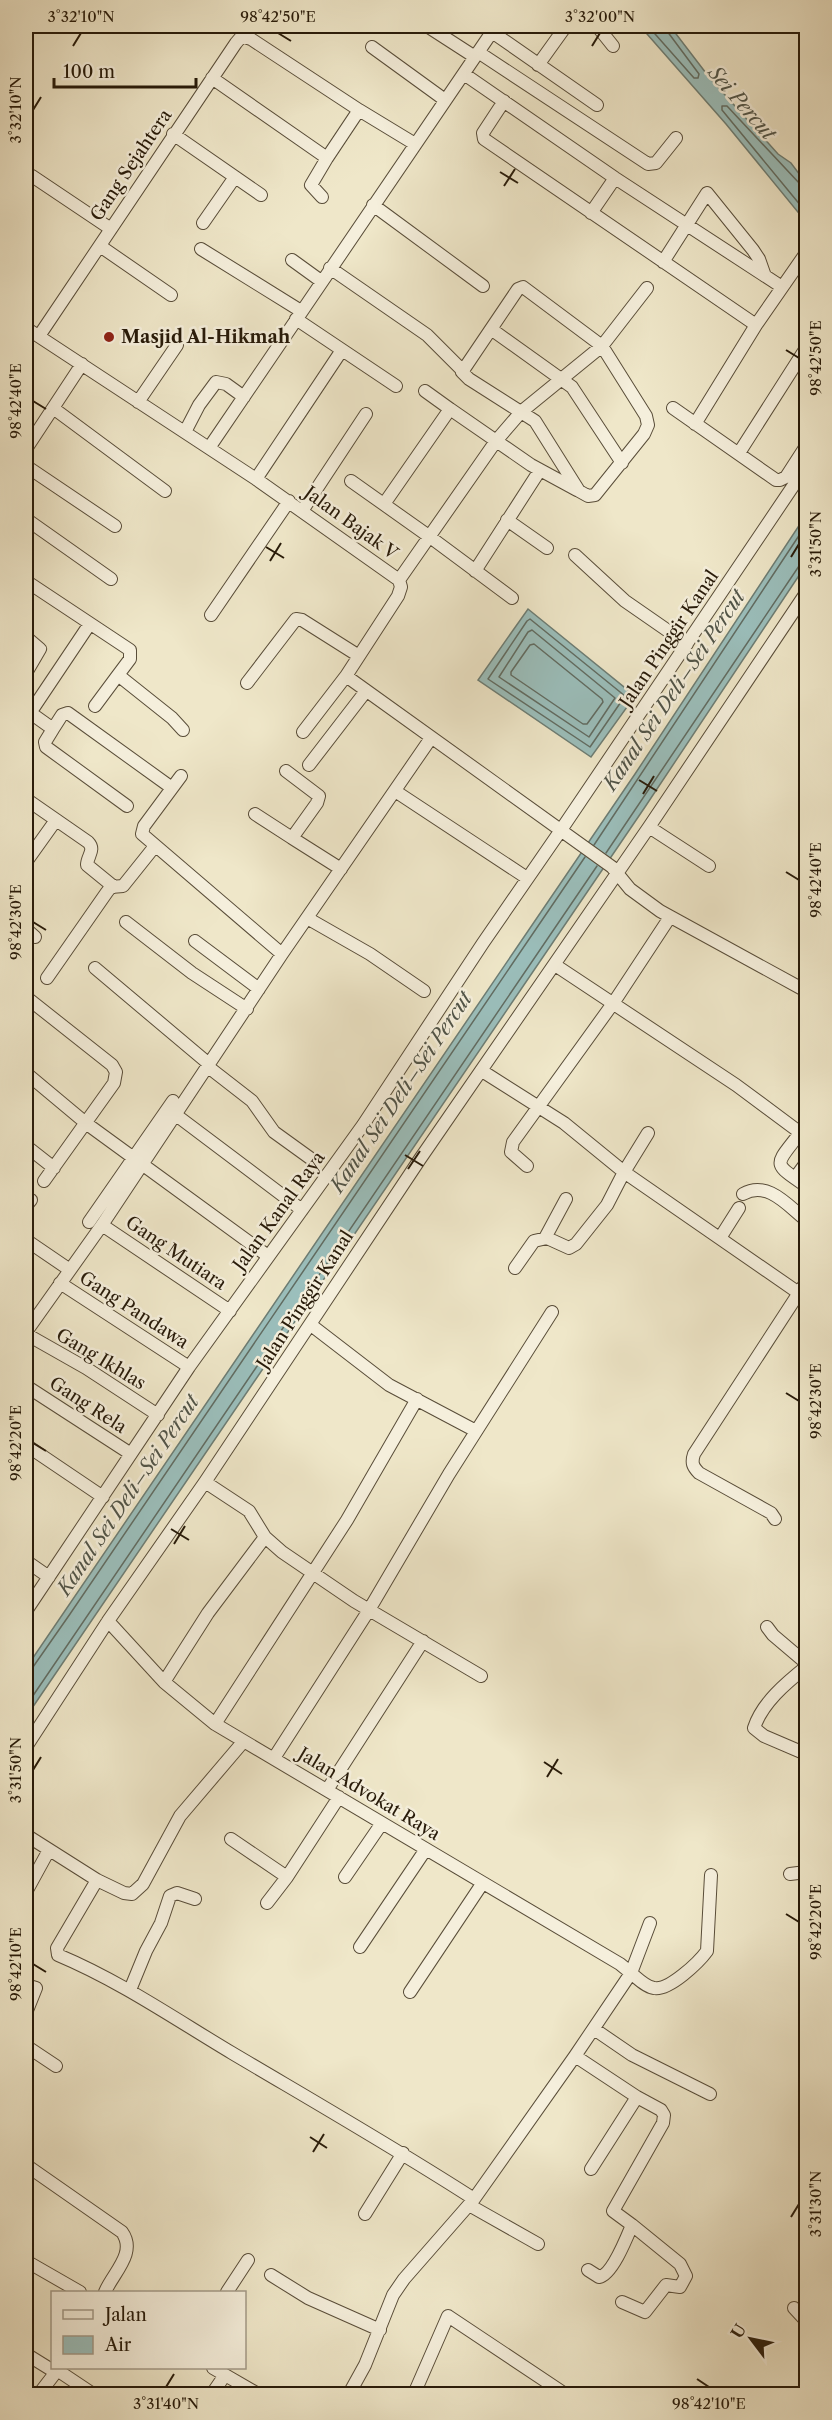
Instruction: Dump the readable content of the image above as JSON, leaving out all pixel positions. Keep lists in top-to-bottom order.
{
  "streets": {
    "street": [
      "Gang Sejahtera",
      "Jalan Bajak V",
      "Jalan Pinggir Kanal",
      "Jalan Kanal Raya",
      "Gang Mutiara",
      "Gang Pandawa",
      "Gang Ikhlas",
      "Gang Rela",
      "Jalan Advokat Raya"
    ]
  },
  "crossings": [
    ["Gang Sejahtera", "Jalan Bajak V"],
    ["Jalan Pinggir Kanal", "Jalan Kanal Raya"],
    ["Jalan Pinggir Kanal", "Jalan Advokat Raya"],
    ["Jalan Kanal Raya", "Gang Mutiara"],
    ["Jalan Kanal Raya", "Gang Pandawa"],
    ["Jalan Kanal Raya", "Gang Ikhlas"],
    ["Jalan Kanal Raya", "Gang Rela"]
  ],
  "water": ["Sei Percut", "Kanal Sei Deli–Sei Percut"],
  "places": ["Masjid Al-Hikmah"],
  "legend": ["Jalan", "Air"],
  "scale_bar": "100 m",
  "north": "top left",
  "coordinates": [
    "3°32'10\"N",
    "98°42'50\"E",
    "3°32'00\"N",
    "98°42'40\"E",
    "3°31'50\"N",
    "98°42'30\"E",
    "98°42'20\"E",
    "98°42'10\"E",
    "3°31'30\"N",
    "3°31'40\"N"
  ]
}
